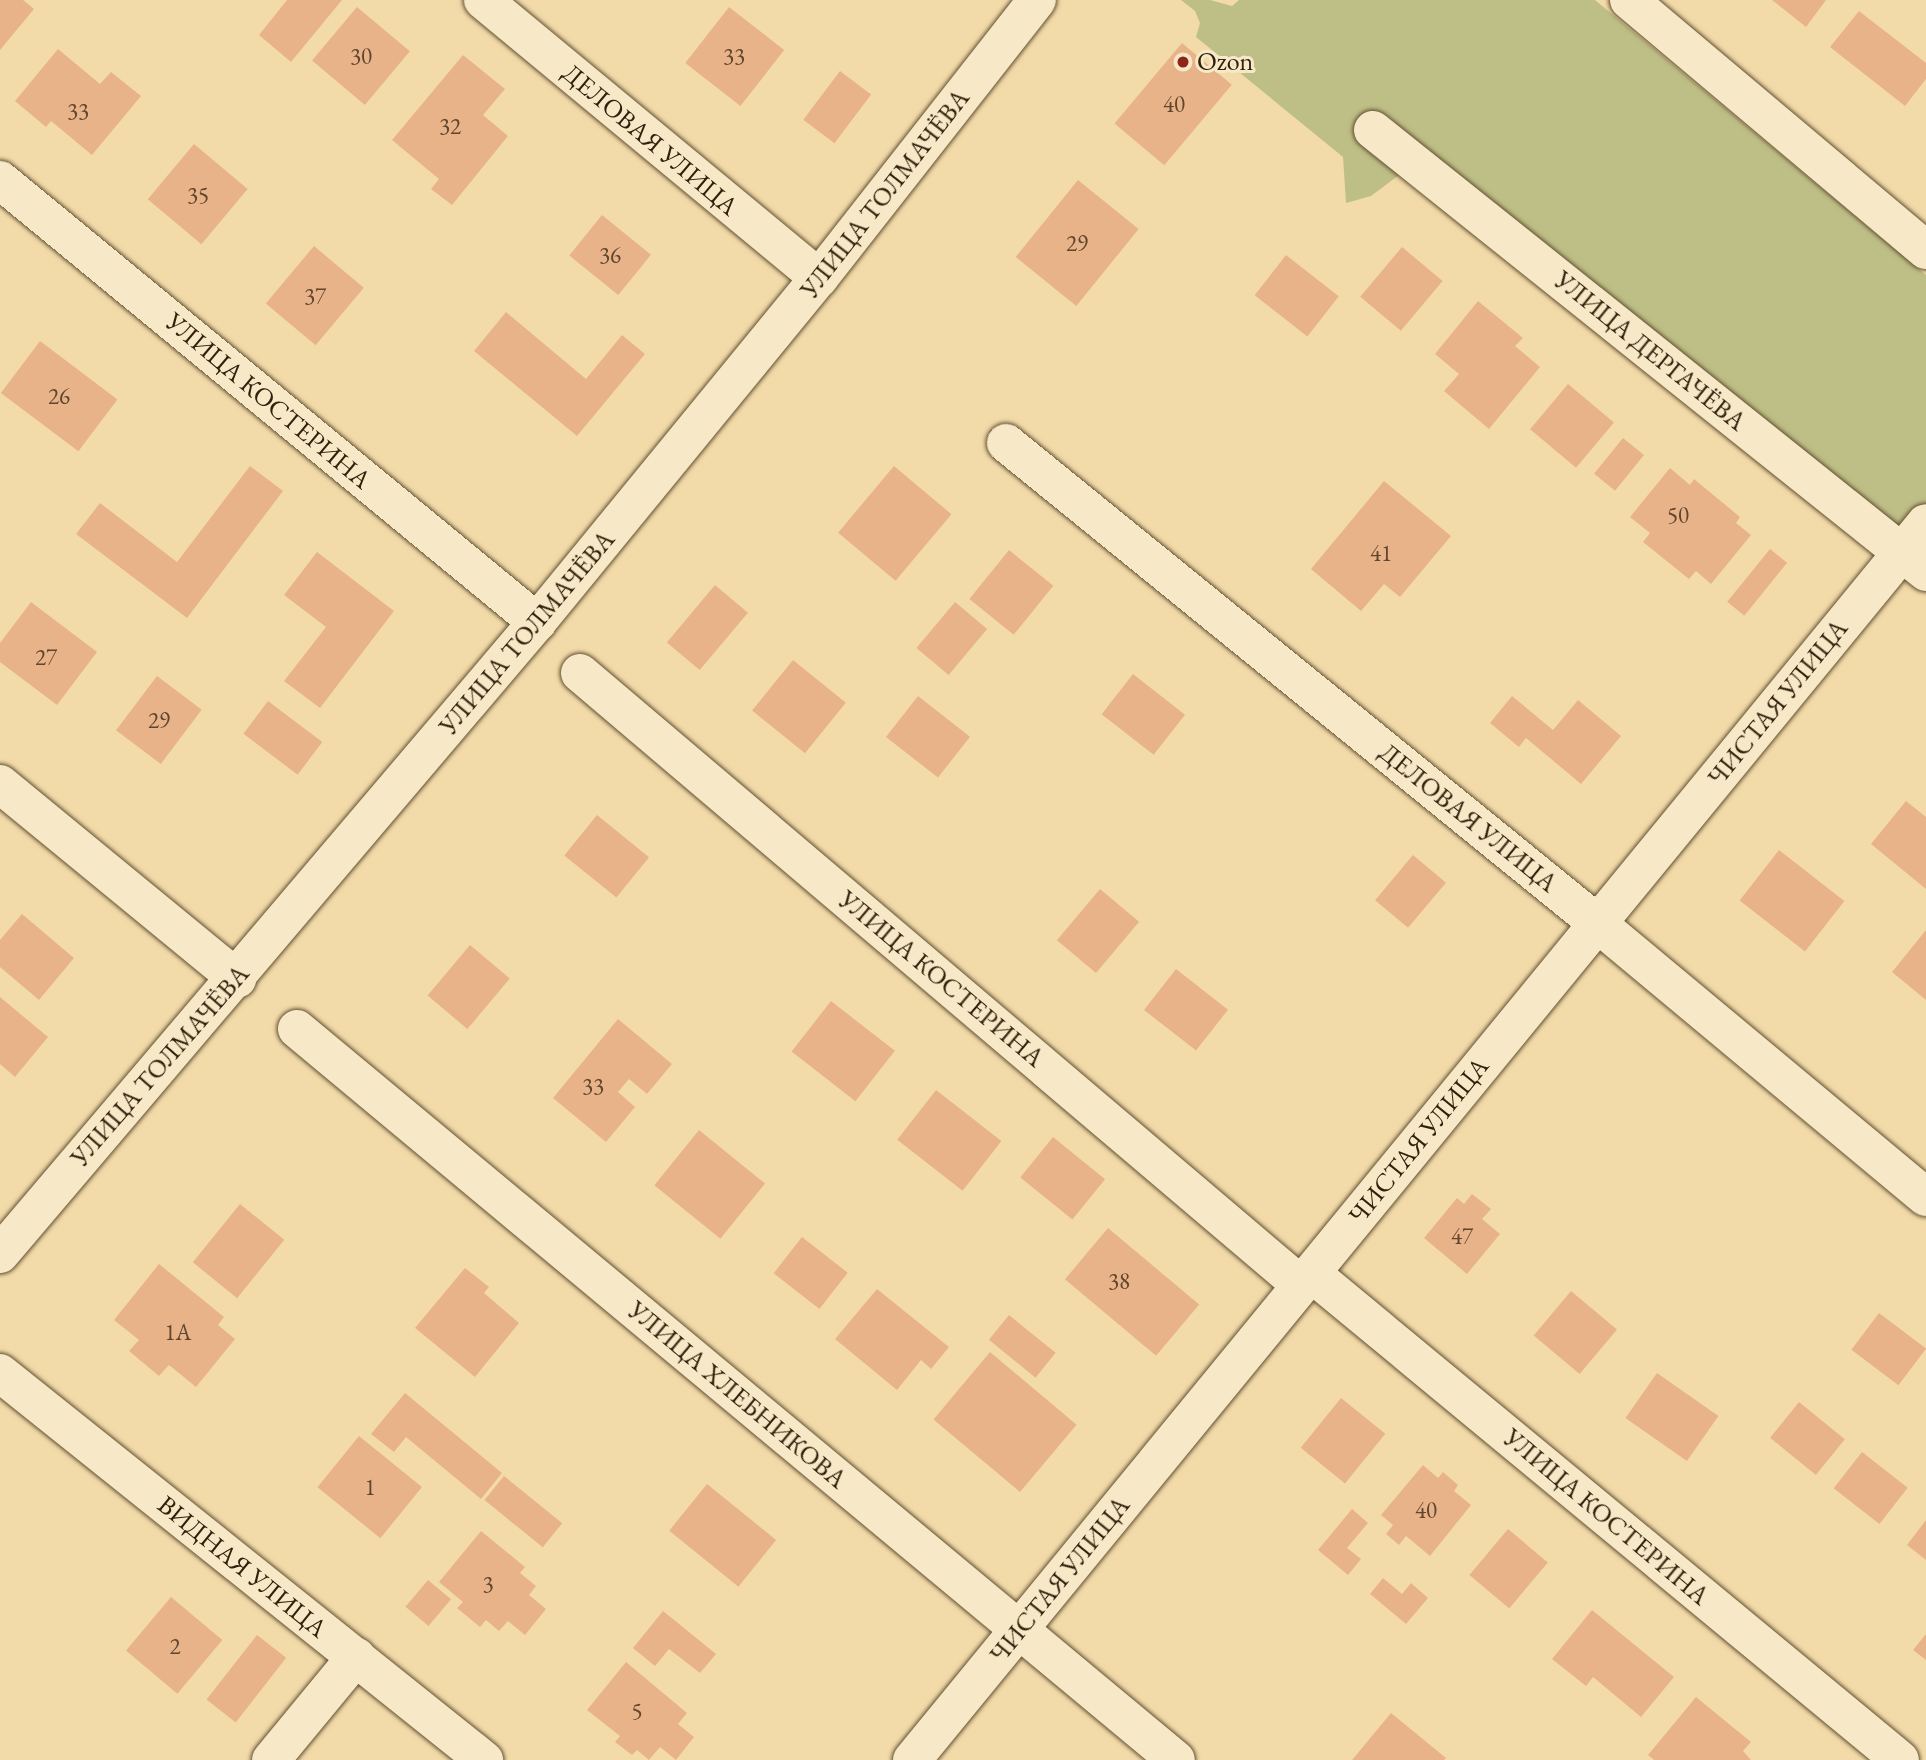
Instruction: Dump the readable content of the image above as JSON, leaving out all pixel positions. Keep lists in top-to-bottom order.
{
  "streets": {
    "street": [
      "ДЕЛОВАЯ УЛИЦА",
      "УЛИЦА ТОЛМАЧЁВА",
      "УЛИЦА ДЕРГАЧЁВА",
      "УЛИЦА КОСТЕРИНА",
      "ЧИСТАЯ УЛИЦА",
      "УЛИЦА ХЛЕБНИКОВА",
      "ВИДНАЯ УЛИЦА"
    ]
  },
  "crossings": [
    ["ДЕЛОВАЯ УЛИЦА", "УЛИЦА ТОЛМАЧЁВА"],
    ["ДЕЛОВАЯ УЛИЦА", "ЧИСТАЯ УЛИЦА"],
    ["УЛИЦА ТОЛМАЧЁВА", "УЛИЦА КОСТЕРИНА"],
    ["УЛИЦА ДЕРГАЧЁВА", "ЧИСТАЯ УЛИЦА"],
    ["УЛИЦА КОСТЕРИНА", "ЧИСТАЯ УЛИЦА"],
    ["ЧИСТАЯ УЛИЦА", "УЛИЦА ХЛЕБНИКОВА"]
  ],
  "places": ["Ozon"],
  "house_numbers": [
    "30",
    "33",
    "40",
    "33",
    "32",
    "35",
    "29",
    "36",
    "37",
    "26",
    "50",
    "41",
    "27",
    "29",
    "33",
    "47",
    "38",
    "1А",
    "1",
    "40",
    "3",
    "2",
    "5"
  ]
}
